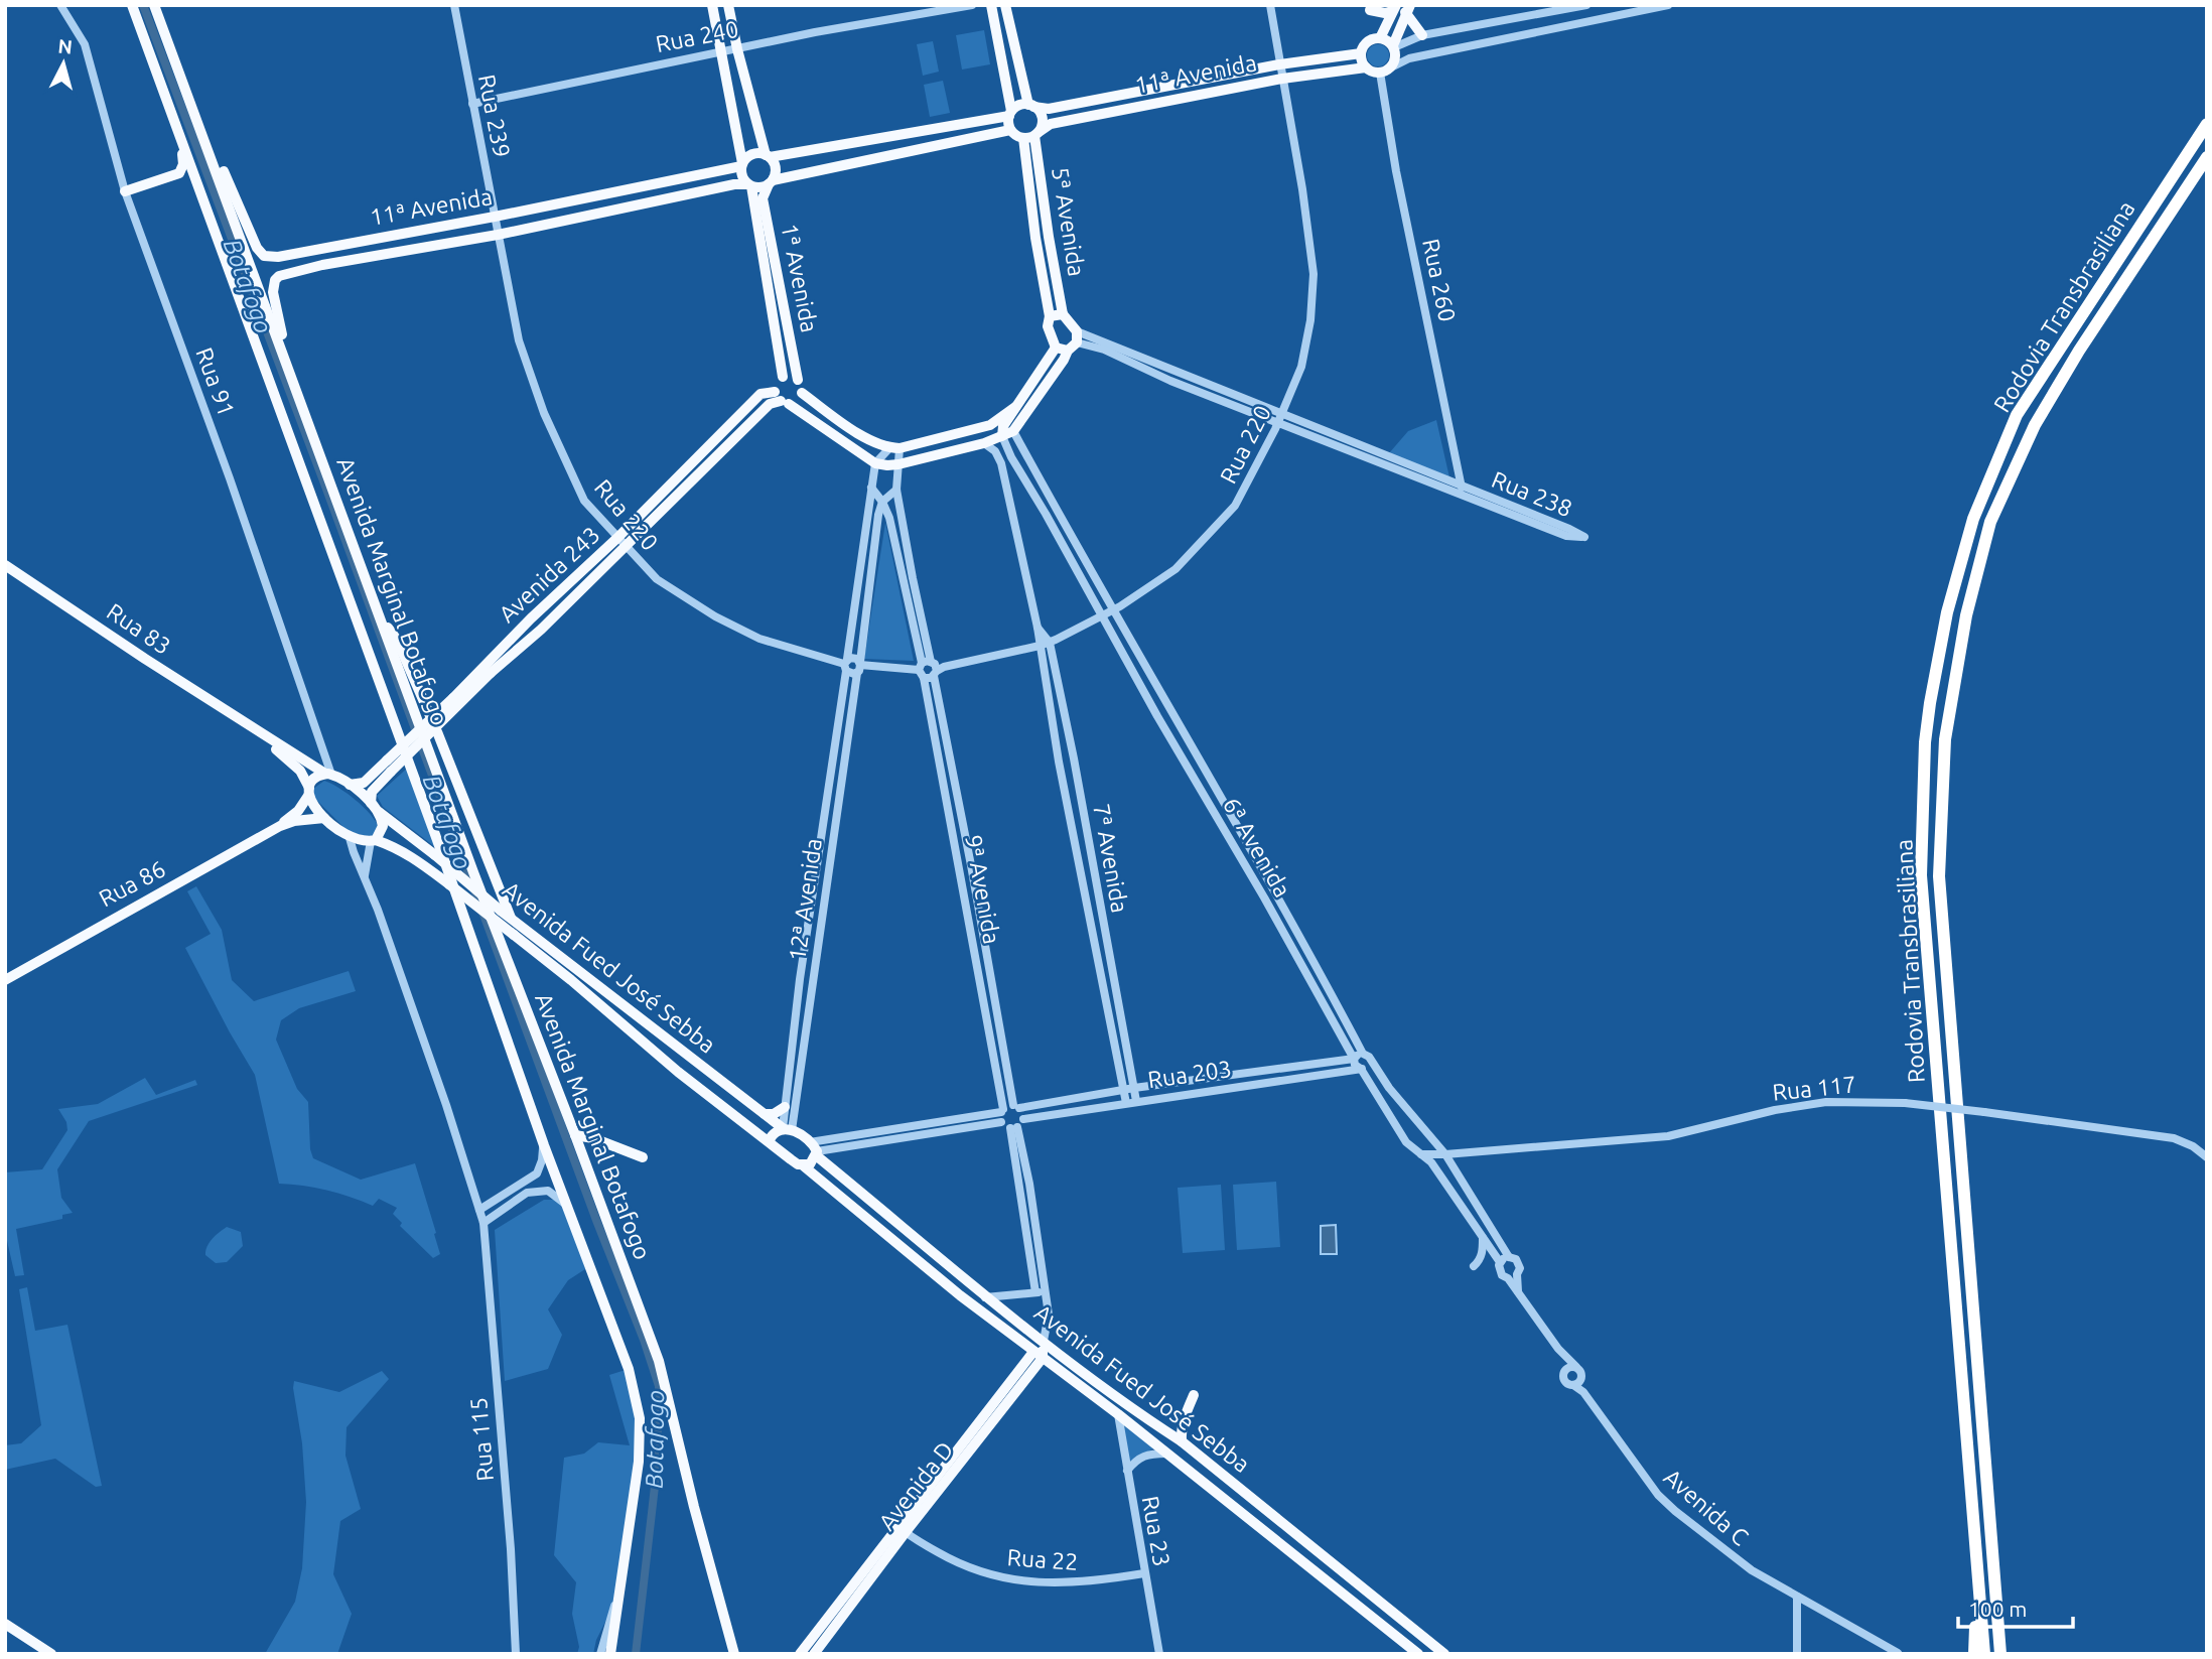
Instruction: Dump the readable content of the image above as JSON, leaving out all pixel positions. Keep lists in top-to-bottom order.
{
  "streets": {
    "highway": ["Rodovia Transbrasiliana"],
    "main road": [
      "11ª Avenida",
      "5ª Avenida",
      "1ª Avenida",
      "Avenida 243",
      "Avenida Marginal Botafogo",
      "Rua 83",
      "Rua 86",
      "Avenida Fued José Sebba",
      "Avenida D"
    ],
    "street": [
      "Rua 240",
      "Rua 239",
      "Rua 260",
      "Rua 91",
      "Rua 220",
      "Rua 238",
      "6ª Avenida",
      "7ª Avenida",
      "9ª Avenida",
      "12ª Avenida",
      "Rua 203",
      "Rua 117",
      "Rua 115",
      "Avenida C",
      "Rua 23",
      "Rua 22"
    ]
  },
  "crossings": [
    ["Rua 240", "Rua 239"],
    ["11ª Avenida", "Rua 239"],
    ["11ª Avenida", "5ª Avenida"],
    ["11ª Avenida", "1ª Avenida"],
    ["11ª Avenida", "Rua 260"],
    ["11ª Avenida", "Rua 220"],
    ["11ª Avenida", "Avenida Marginal Botafogo"],
    ["Rua 239", "Rua 220"],
    ["1ª Avenida", "Avenida 243"],
    ["Rua 260", "Rua 238"],
    ["Rua 91", "Rua 83"],
    ["Rua 91", "Rua 86"],
    ["Rua 220", "Rua 238"],
    ["Rua 220", "Avenida 243"],
    ["Rua 220", "6ª Avenida"],
    ["Rua 220", "7ª Avenida"],
    ["Rua 220", "9ª Avenida"],
    ["Rua 220", "12ª Avenida"],
    ["Avenida 243", "Rua 83"],
    ["Avenida 243", "Avenida Fued José Sebba"],
    ["Rua 83", "Rua 86"],
    ["Rua 83", "Avenida Fued José Sebba"],
    ["Rua 83", "Rua 115"],
    ["6ª Avenida", "Rua 203"],
    ["6ª Avenida", "Rua 117"],
    ["7ª Avenida", "Rua 203"],
    ["9ª Avenida", "12ª Avenida"],
    ["9ª Avenida", "Rua 203"],
    ["12ª Avenida", "Avenida Fued José Sebba"],
    ["Avenida Fued José Sebba", "Rua 115"],
    ["Avenida Fued José Sebba", "Avenida D"],
    ["Avenida Fued José Sebba", "Rua 23"],
    ["Avenida D", "Rua 22"],
    ["Rua 23", "Rua 22"]
  ],
  "water": ["Botafogo"],
  "scale_bar": "100 m",
  "north": "top"
}
